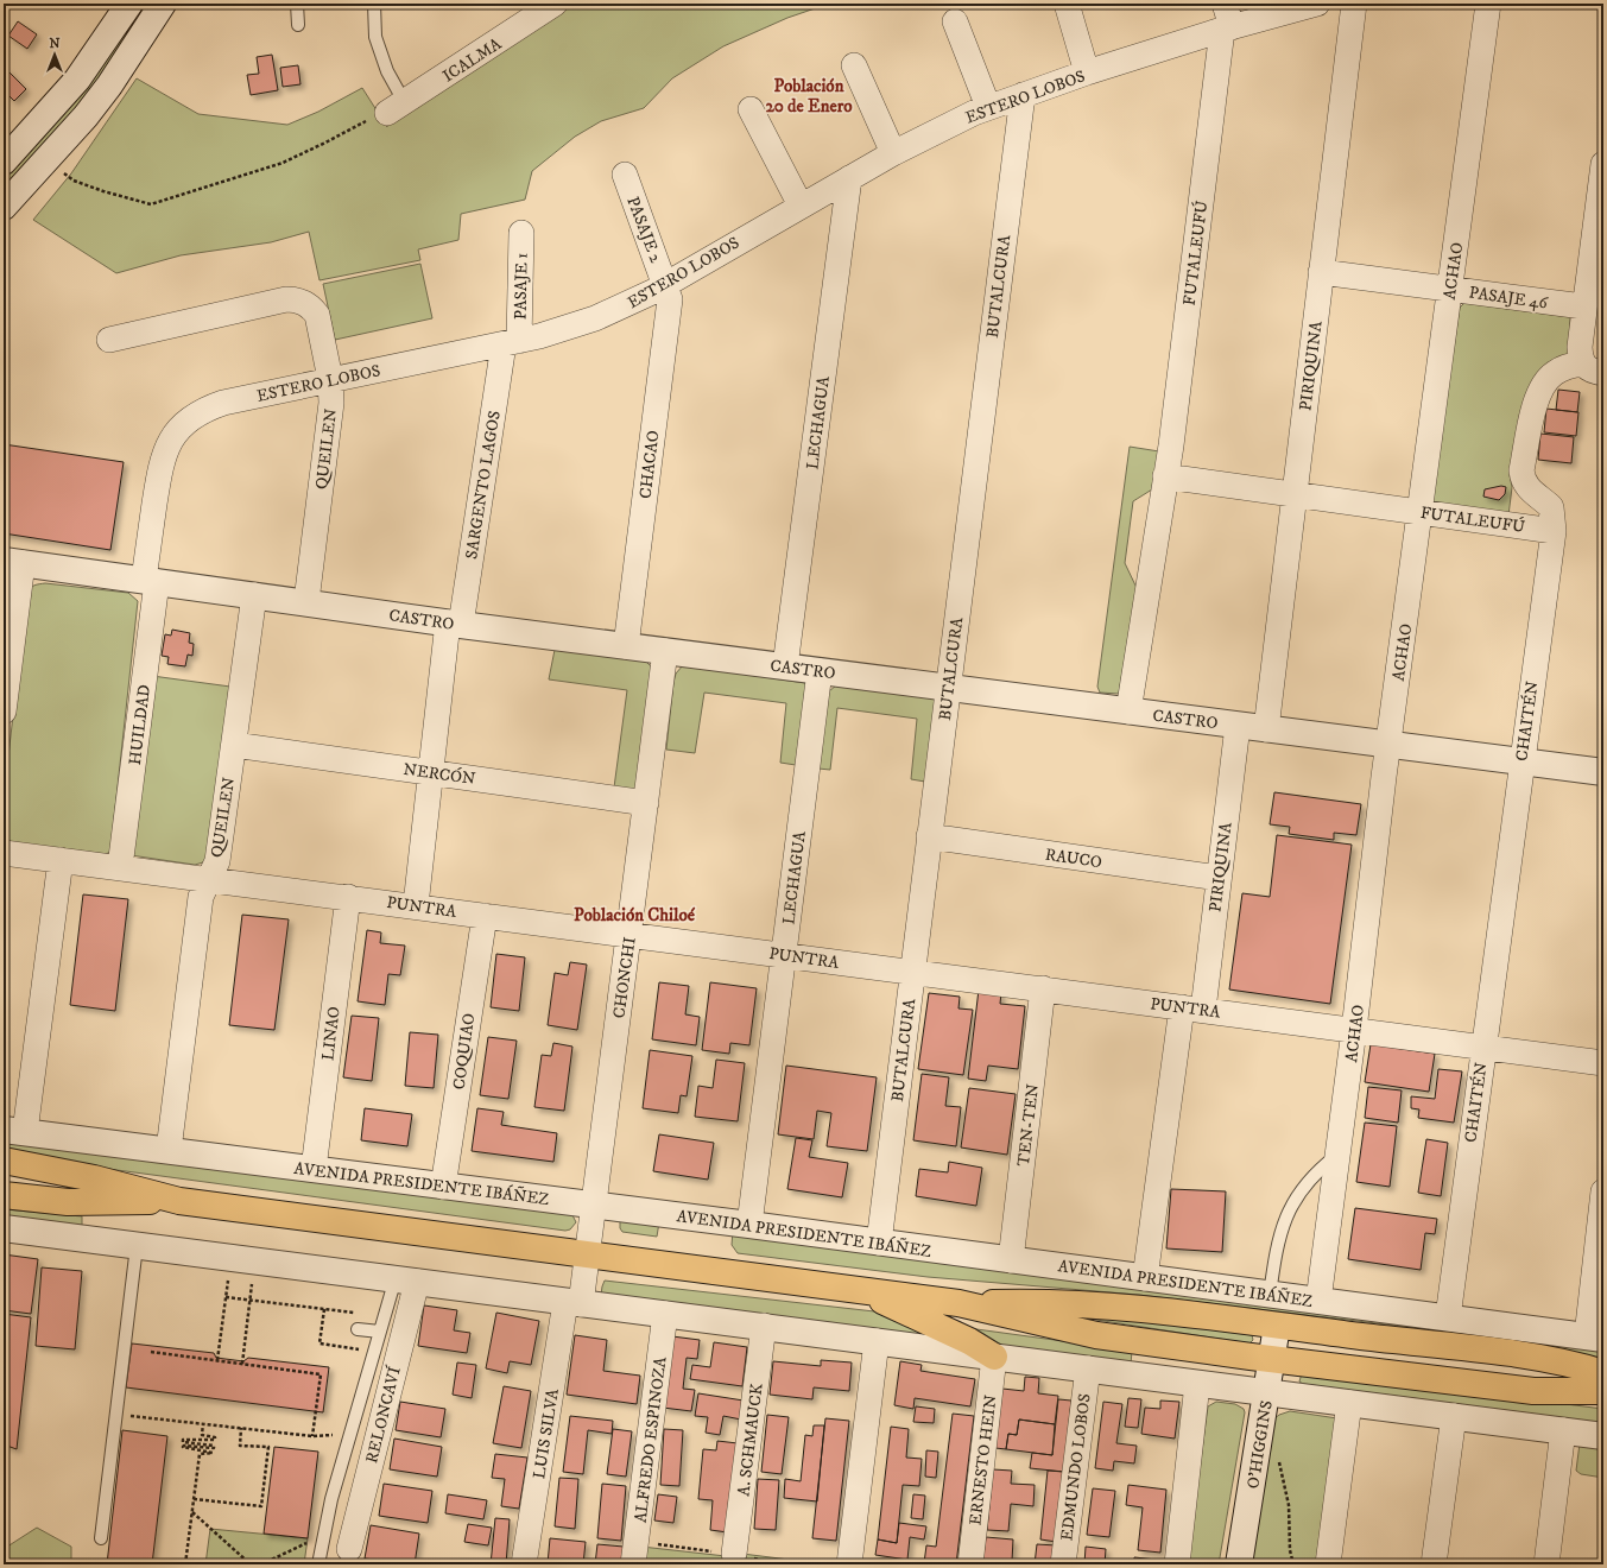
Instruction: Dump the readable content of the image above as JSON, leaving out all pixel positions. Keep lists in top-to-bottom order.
{
  "streets": {
    "main road": ["AVENIDA PRESIDENTE IBÁÑEZ"],
    "street": [
      "ICALMA",
      "ESTERO LOBOS",
      "PASAJE 2",
      "FUTALEUFÚ",
      "ACHAO",
      "PASAJE 1",
      "BUTALCURA",
      "PASAJE 46",
      "PIRIQUINA",
      "LECHAGUA",
      "QUEILEN",
      "CHACAO",
      "SARGENTO LAGOS",
      "CASTRO",
      "CHAITÉN",
      "HUILDAD",
      "NERCÓN",
      "RAUCO",
      "PUNTRA",
      "CHONCHI",
      "LINAO",
      "COQUIAO",
      "TEN-TEN",
      "RELONCAVÍ",
      "LUIS SILVA",
      "ALFREDO ESPINOZA",
      "A. SCHMAUCK",
      "O'HIGGINS",
      "ERNESTO HEIN",
      "EDMUNDO LOBOS"
    ]
  },
  "crossings": [
    ["ESTERO LOBOS", "PASAJE 2"],
    ["ESTERO LOBOS", "FUTALEUFÚ"],
    ["ESTERO LOBOS", "PASAJE 1"],
    ["ESTERO LOBOS", "BUTALCURA"],
    ["ESTERO LOBOS", "LECHAGUA"],
    ["ESTERO LOBOS", "QUEILEN"],
    ["ESTERO LOBOS", "CHACAO"],
    ["ESTERO LOBOS", "SARGENTO LAGOS"],
    ["ESTERO LOBOS", "CASTRO"],
    ["ESTERO LOBOS", "HUILDAD"],
    ["PASAJE 2", "CHACAO"],
    ["FUTALEUFÚ", "ACHAO"],
    ["FUTALEUFÚ", "PIRIQUINA"],
    ["FUTALEUFÚ", "CASTRO"],
    ["FUTALEUFÚ", "CHAITÉN"],
    ["ACHAO", "PASAJE 46"],
    ["ACHAO", "CASTRO"],
    ["ACHAO", "PUNTRA"],
    ["ACHAO", "AVENIDA PRESIDENTE IBÁÑEZ"],
    ["PASAJE 1", "SARGENTO LAGOS"],
    ["BUTALCURA", "CASTRO"],
    ["BUTALCURA", "RAUCO"],
    ["BUTALCURA", "PUNTRA"],
    ["BUTALCURA", "AVENIDA PRESIDENTE IBÁÑEZ"],
    ["PASAJE 46", "PIRIQUINA"],
    ["PASAJE 46", "CHAITÉN"],
    ["PIRIQUINA", "CASTRO"],
    ["PIRIQUINA", "RAUCO"],
    ["PIRIQUINA", "PUNTRA"],
    ["PIRIQUINA", "AVENIDA PRESIDENTE IBÁÑEZ"],
    ["LECHAGUA", "CASTRO"],
    ["LECHAGUA", "PUNTRA"],
    ["LECHAGUA", "AVENIDA PRESIDENTE IBÁÑEZ"],
    ["QUEILEN", "CASTRO"],
    ["QUEILEN", "NERCÓN"],
    ["QUEILEN", "PUNTRA"],
    ["QUEILEN", "AVENIDA PRESIDENTE IBÁÑEZ"],
    ["CHACAO", "CASTRO"],
    ["SARGENTO LAGOS", "CASTRO"],
    ["SARGENTO LAGOS", "NERCÓN"],
    ["SARGENTO LAGOS", "PUNTRA"],
    ["CASTRO", "CHAITÉN"],
    ["CASTRO", "HUILDAD"],
    ["CASTRO", "CHONCHI"],
    ["CHAITÉN", "PUNTRA"],
    ["CHAITÉN", "AVENIDA PRESIDENTE IBÁÑEZ"],
    ["HUILDAD", "PUNTRA"],
    ["NERCÓN", "CHONCHI"],
    ["PUNTRA", "CHONCHI"],
    ["PUNTRA", "LINAO"],
    ["PUNTRA", "COQUIAO"],
    ["PUNTRA", "TEN-TEN"],
    ["CHONCHI", "AVENIDA PRESIDENTE IBÁÑEZ"],
    ["CHONCHI", "LUIS SILVA"],
    ["LINAO", "AVENIDA PRESIDENTE IBÁÑEZ"],
    ["COQUIAO", "AVENIDA PRESIDENTE IBÁÑEZ"],
    ["TEN-TEN", "AVENIDA PRESIDENTE IBÁÑEZ"],
    ["AVENIDA PRESIDENTE IBÁÑEZ", "O'HIGGINS"]
  ],
  "districts": ["Población 20 de Enero", "Población Chiloé"],
  "north": "top"
}
